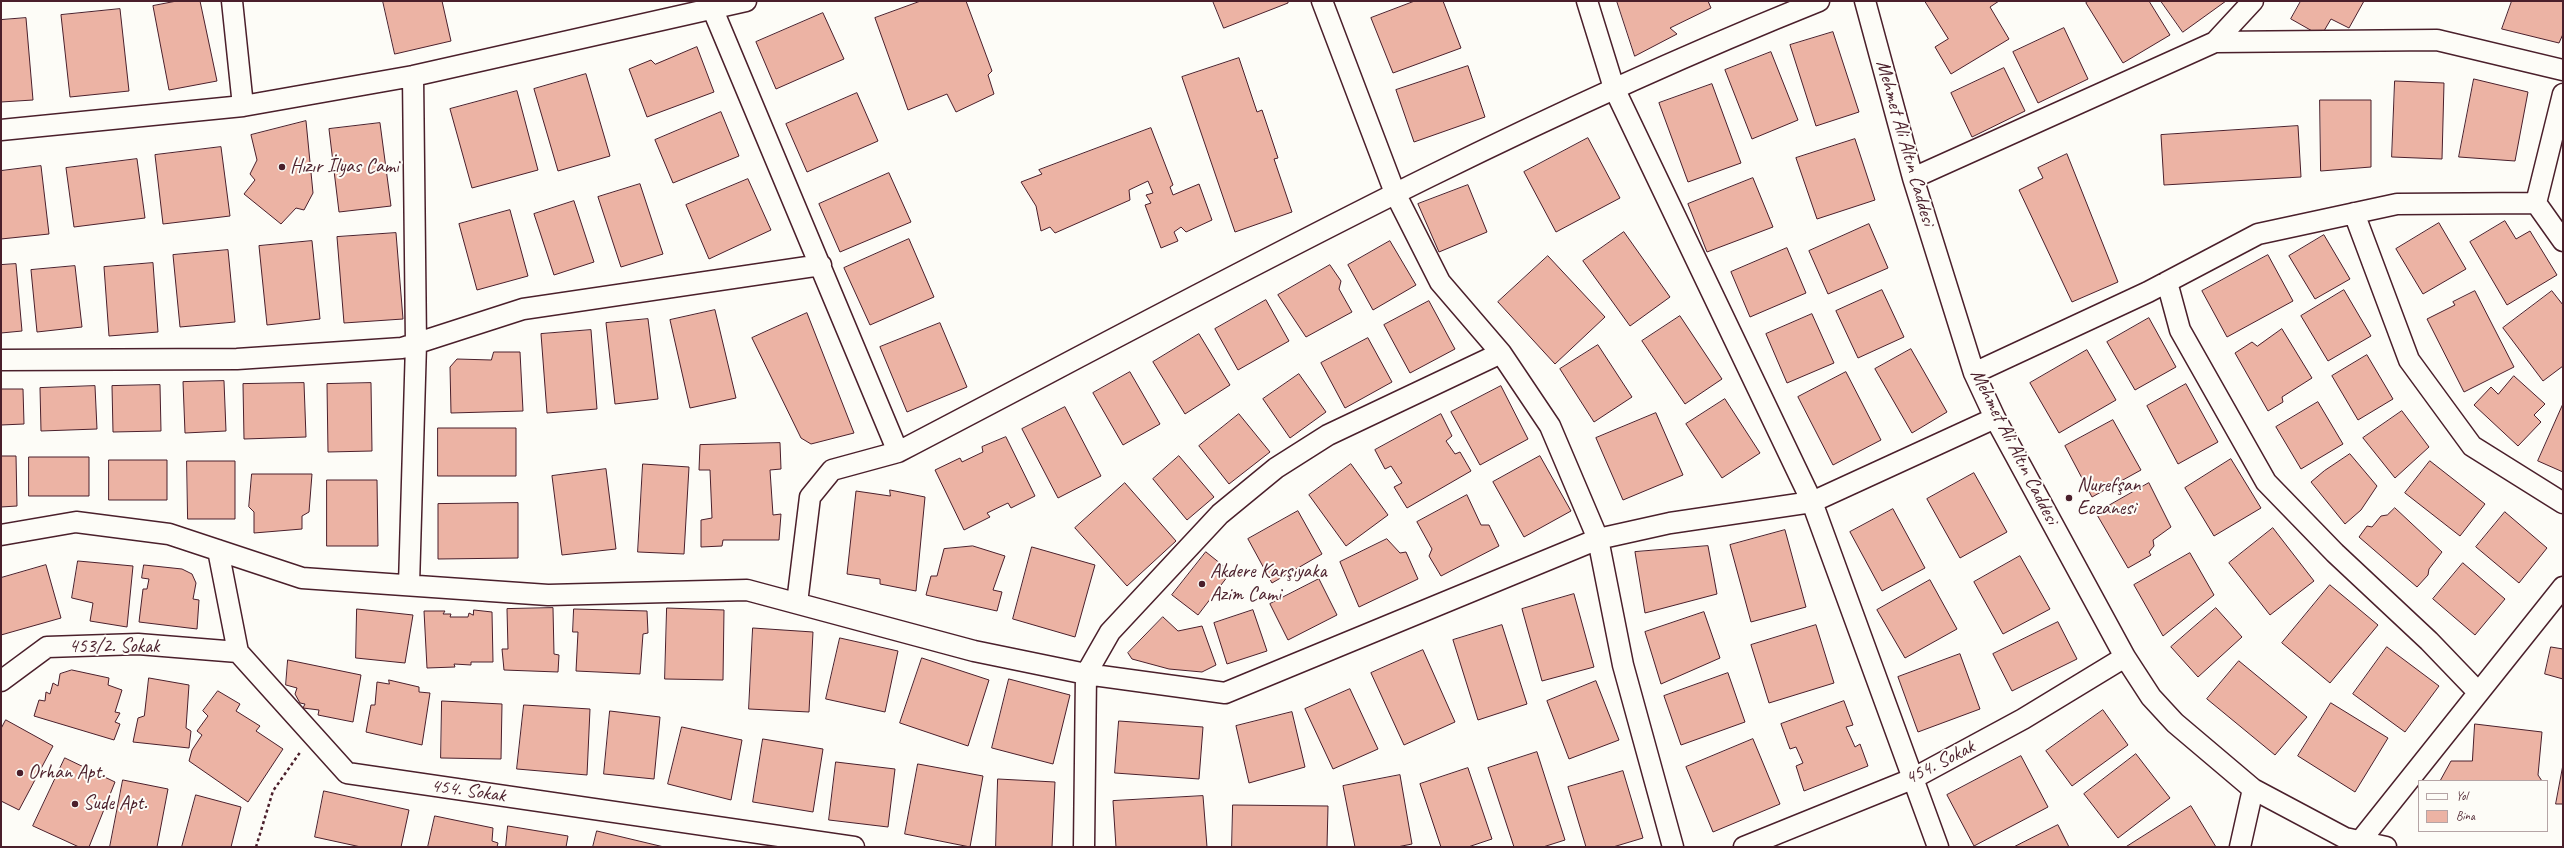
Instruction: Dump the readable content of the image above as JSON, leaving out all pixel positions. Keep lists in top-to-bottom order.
{
  "streets": {
    "street": ["Mehmet Ali Altın Caddesi", "453/2. Sokak", "454. Sokak"]
  },
  "crossings": [
    ["Mehmet Ali Altın Caddesi", "454. Sokak"],
    ["453/2. Sokak", "454. Sokak"]
  ],
  "places": [
    "Hızır İlyas Cami",
    "Nurefşan Eczanesi",
    "Akdere Karşıyaka Azim Cami",
    "Orhan Apt.",
    "Sude Apt."
  ],
  "legend": ["Yol", "Bina"]
}
